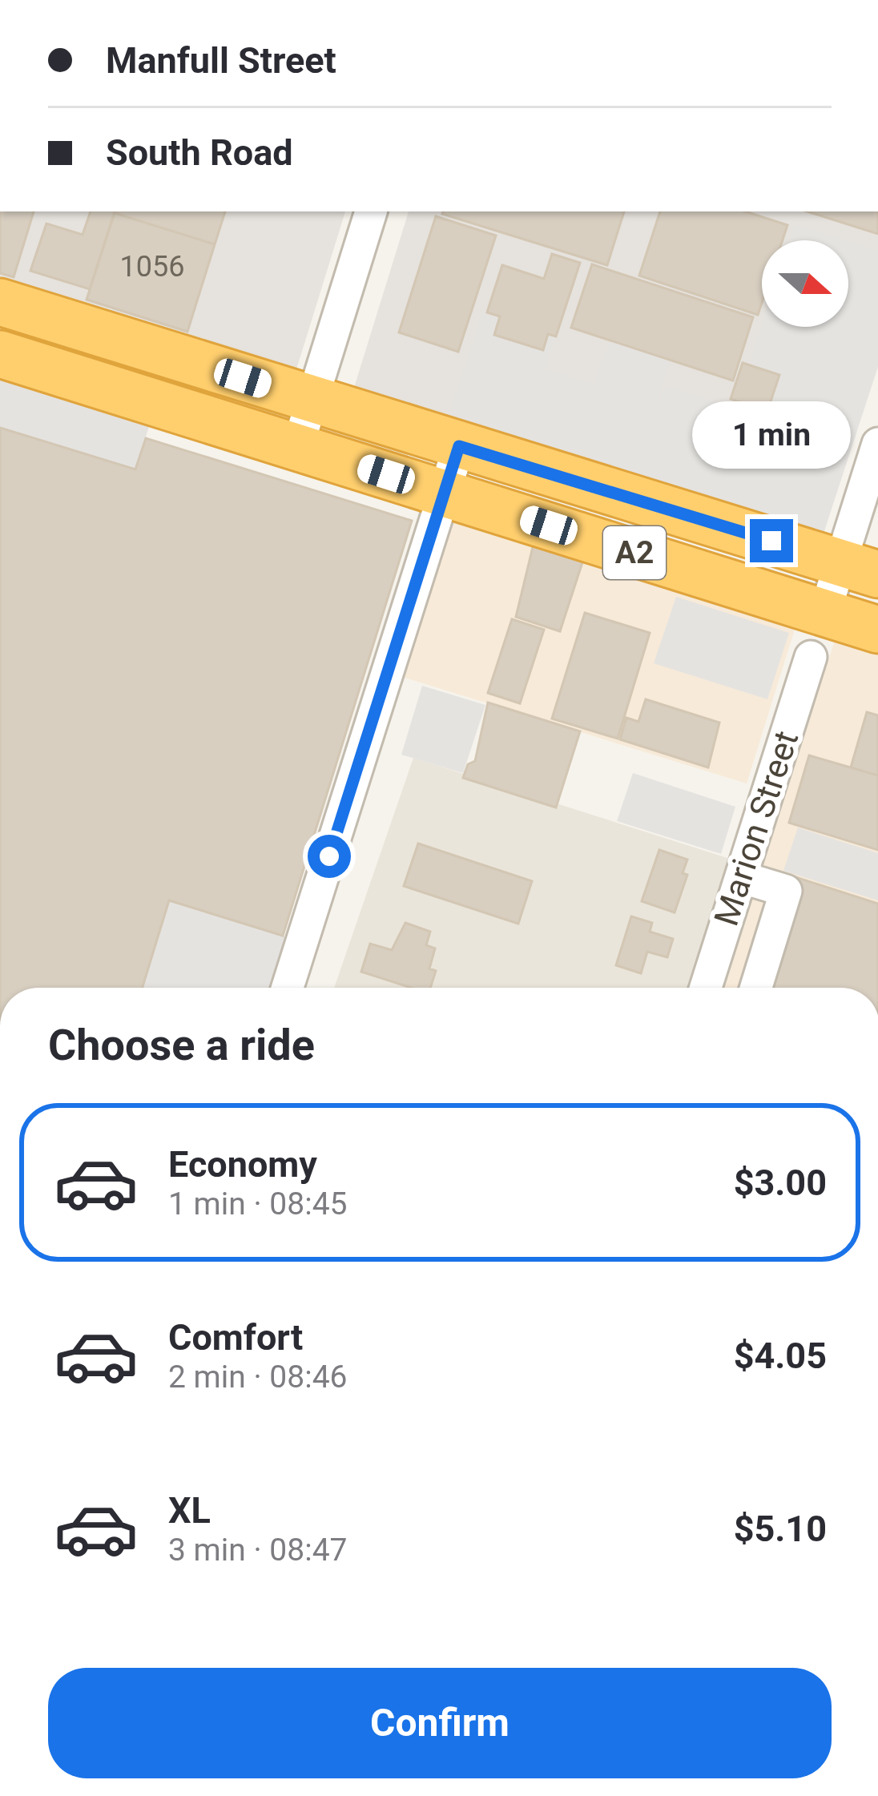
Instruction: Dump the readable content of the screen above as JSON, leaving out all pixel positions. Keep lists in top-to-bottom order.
{
  "streets": {
    "highway": ["A2"],
    "street": ["Marion Street"]
  },
  "house_numbers": ["1056"],
  "north": "right",
  "page": {
    "banner": ["Manfull Street", "South Road"],
    "bubble": "1 min",
    "heading": "Choose a ride",
    "list": [
      {
        "name": "Economy",
        "note": "1 min · 08:45",
        "value": "$3.00"
      },
      {
        "name": "Comfort",
        "note": "2 min · 08:46",
        "value": "$4.05"
      },
      {
        "name": "XL",
        "note": "3 min · 08:47",
        "value": "$5.10"
      }
    ],
    "buttons": "Confirm"
  }
}
